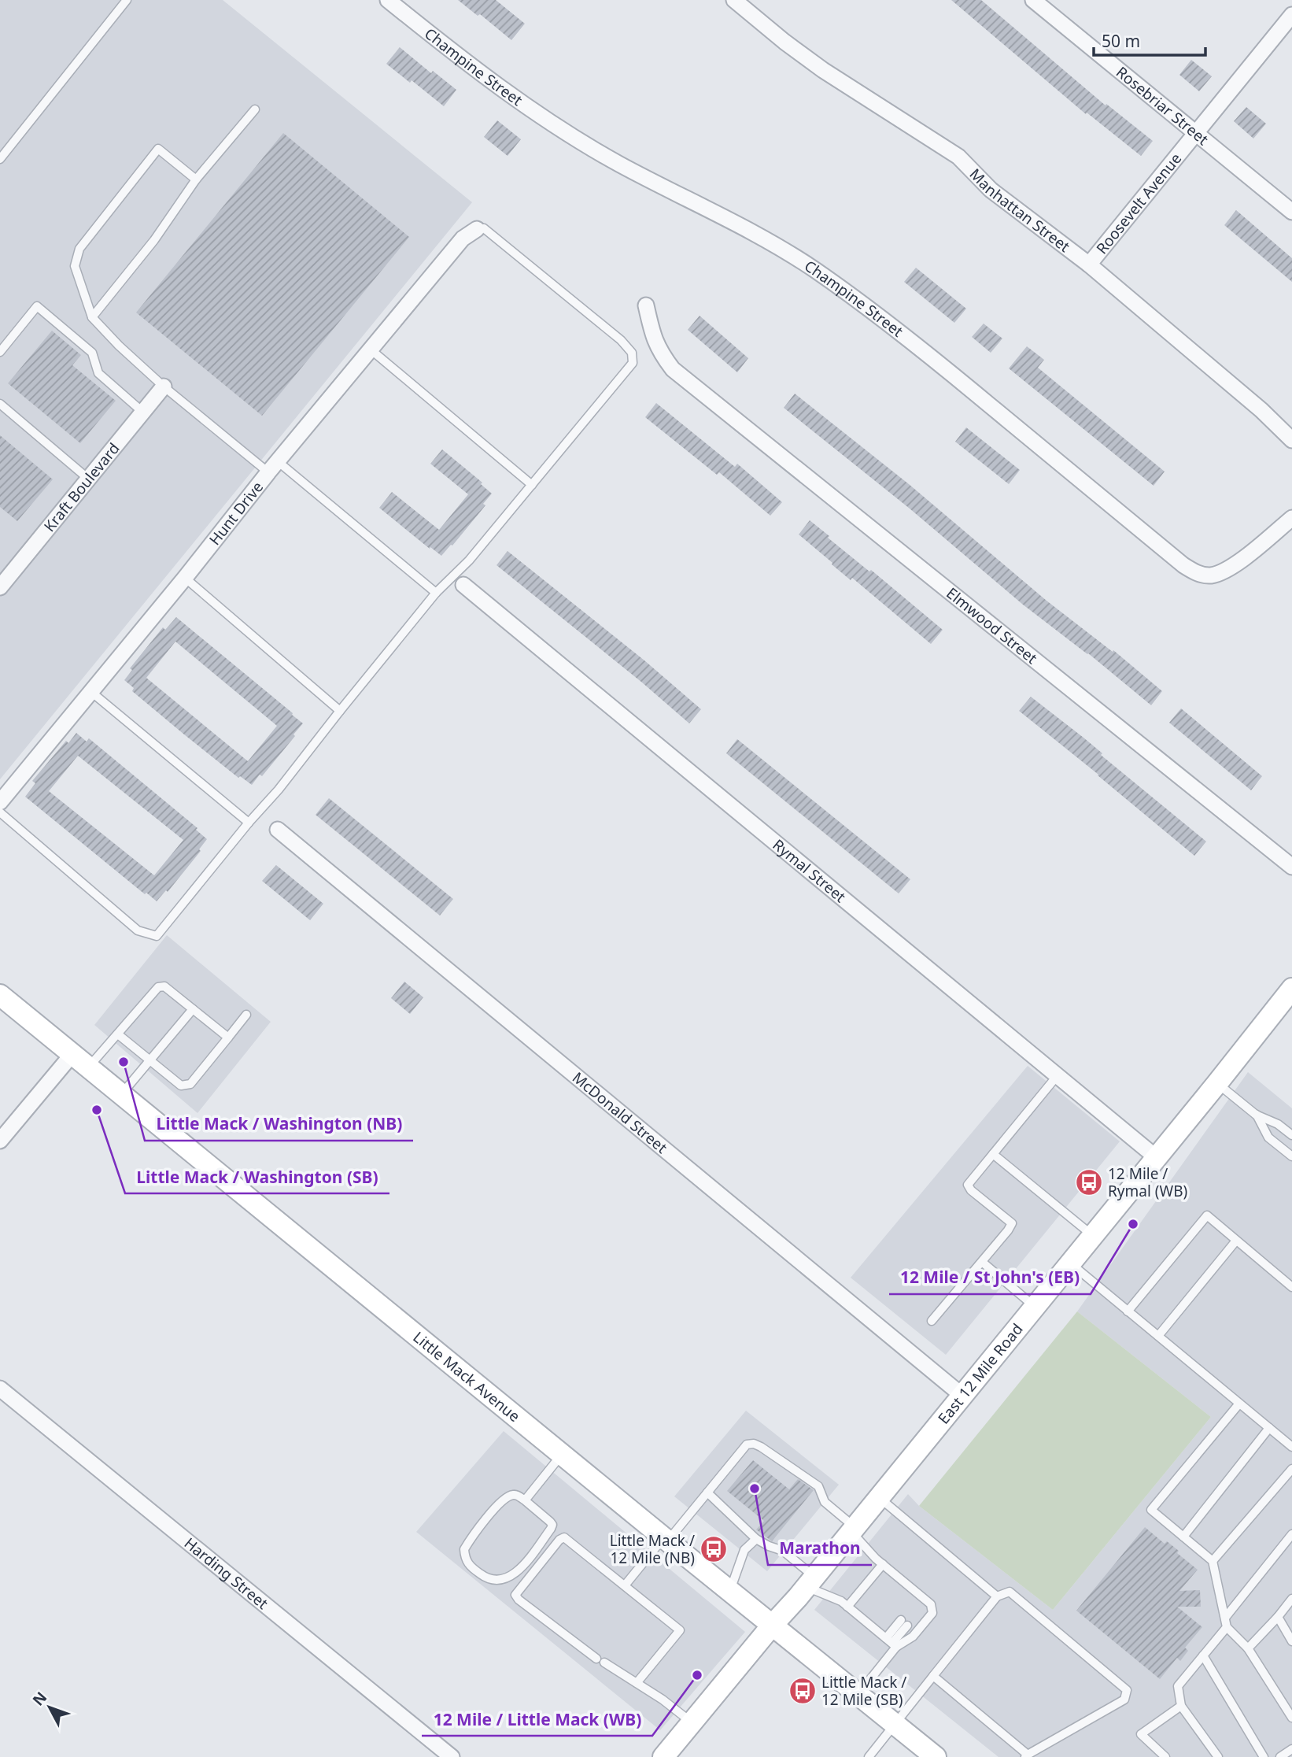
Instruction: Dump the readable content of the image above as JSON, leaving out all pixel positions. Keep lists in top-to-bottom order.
{
  "streets": {
    "main road": ["East 12 Mile Road", "Little Mack Avenue"],
    "street": [
      "Champine Street",
      "Rosebriar Street",
      "Roosevelt Avenue",
      "Manhattan Street",
      "Kraft Boulevard",
      "Hunt Drive",
      "Elmwood Street",
      "Rymal Street",
      "McDonald Street",
      "Harding Street"
    ]
  },
  "crossings": [
    ["Rosebriar Street", "Roosevelt Avenue"],
    ["Roosevelt Avenue", "Manhattan Street"],
    ["Rymal Street", "East 12 Mile Road"],
    ["McDonald Street", "East 12 Mile Road"],
    ["East 12 Mile Road", "Little Mack Avenue"]
  ],
  "places": {
    "other": [
      "Little Mack / Washington (NB)",
      "Little Mack / Washington (SB)",
      "12 Mile / St John's (EB)",
      "Marathon",
      "12 Mile / Little Mack (WB)"
    ],
    "bus stop": ["12 Mile / Rymal (WB)", "Little Mack / 12 Mile (NB)", "Little Mack / 12 Mile (SB)"]
  },
  "scale_bar": "50 m",
  "north": "top left"
}
